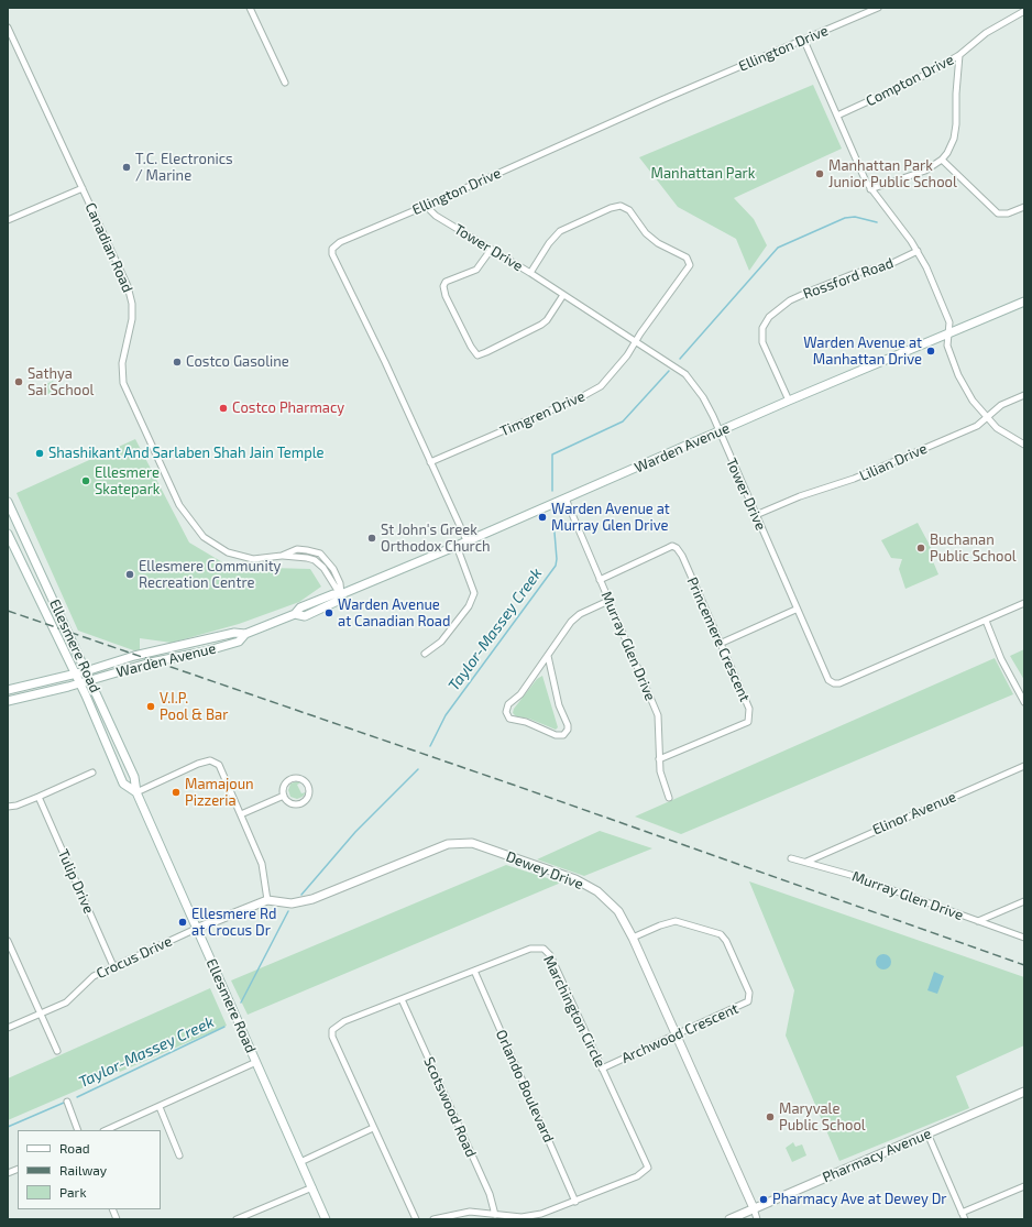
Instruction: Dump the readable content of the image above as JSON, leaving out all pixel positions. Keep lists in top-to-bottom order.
{
  "streets": {
    "main road": [
      "Warden Avenue",
      "Ellesmere Road",
      "Dewey Drive",
      "Pharmacy Avenue"
    ],
    "street": [
      "Ellington Drive",
      "Compton Drive",
      "Canadian Road",
      "Tower Drive",
      "Rossford Road",
      "Timgren Drive",
      "Lilian Drive",
      "Princemere Crescent",
      "Murray Glen Drive",
      "Elinor Avenue",
      "Tulip Drive",
      "Crocus Drive",
      "Marchington Circle",
      "Archwood Crescent",
      "Orlando Boulevard",
      "Scotswood Road"
    ]
  },
  "crossings": [
    ["Ellington Drive", "Tower Drive"],
    ["Ellington Drive", "Timgren Drive"],
    ["Ellington Drive", "Warden Avenue"],
    ["Canadian Road", "Warden Avenue"],
    ["Tower Drive", "Timgren Drive"],
    ["Tower Drive", "Warden Avenue"],
    ["Tower Drive", "Lilian Drive"],
    ["Rossford Road", "Warden Avenue"],
    ["Warden Avenue", "Ellesmere Road"],
    ["Warden Avenue", "Murray Glen Drive"],
    ["Princemere Crescent", "Murray Glen Drive"],
    ["Ellesmere Road", "Dewey Drive"],
    ["Ellesmere Road", "Crocus Drive"],
    ["Murray Glen Drive", "Elinor Avenue"],
    ["Dewey Drive", "Crocus Drive"],
    ["Dewey Drive", "Archwood Crescent"],
    ["Dewey Drive", "Pharmacy Avenue"],
    ["Tulip Drive", "Crocus Drive"],
    ["Marchington Circle", "Archwood Crescent"],
    ["Marchington Circle", "Orlando Boulevard"],
    ["Marchington Circle", "Scotswood Road"]
  ],
  "water": ["Taylor-Massey Creek"],
  "parks": ["Manhattan Park"],
  "places": [
    "T.C. Electronics / Marine",
    "Manhattan Park Junior Public School",
    "Warden Avenue at Manhattan Drive",
    "Costco Gasoline",
    "Sathya Sai School",
    "Costco Pharmacy",
    "Shashikant And Sarlaben Shah Jain Temple",
    "Ellesmere Skatepark",
    "Warden Avenue at Murray Glen Drive",
    "St John's Greek Orthodox Church",
    "Buchanan Public School",
    "Ellesmere Community Recreation Centre",
    "Warden Avenue at Canadian Road",
    "V.I.P. Pool & Bar",
    "Mamajoun Pizzeria",
    "Ellesmere Rd at Crocus Dr",
    "Maryvale Public School",
    "Pharmacy Ave at Dewey Dr"
  ],
  "legend": ["Road", "Railway", "Park"]
}
